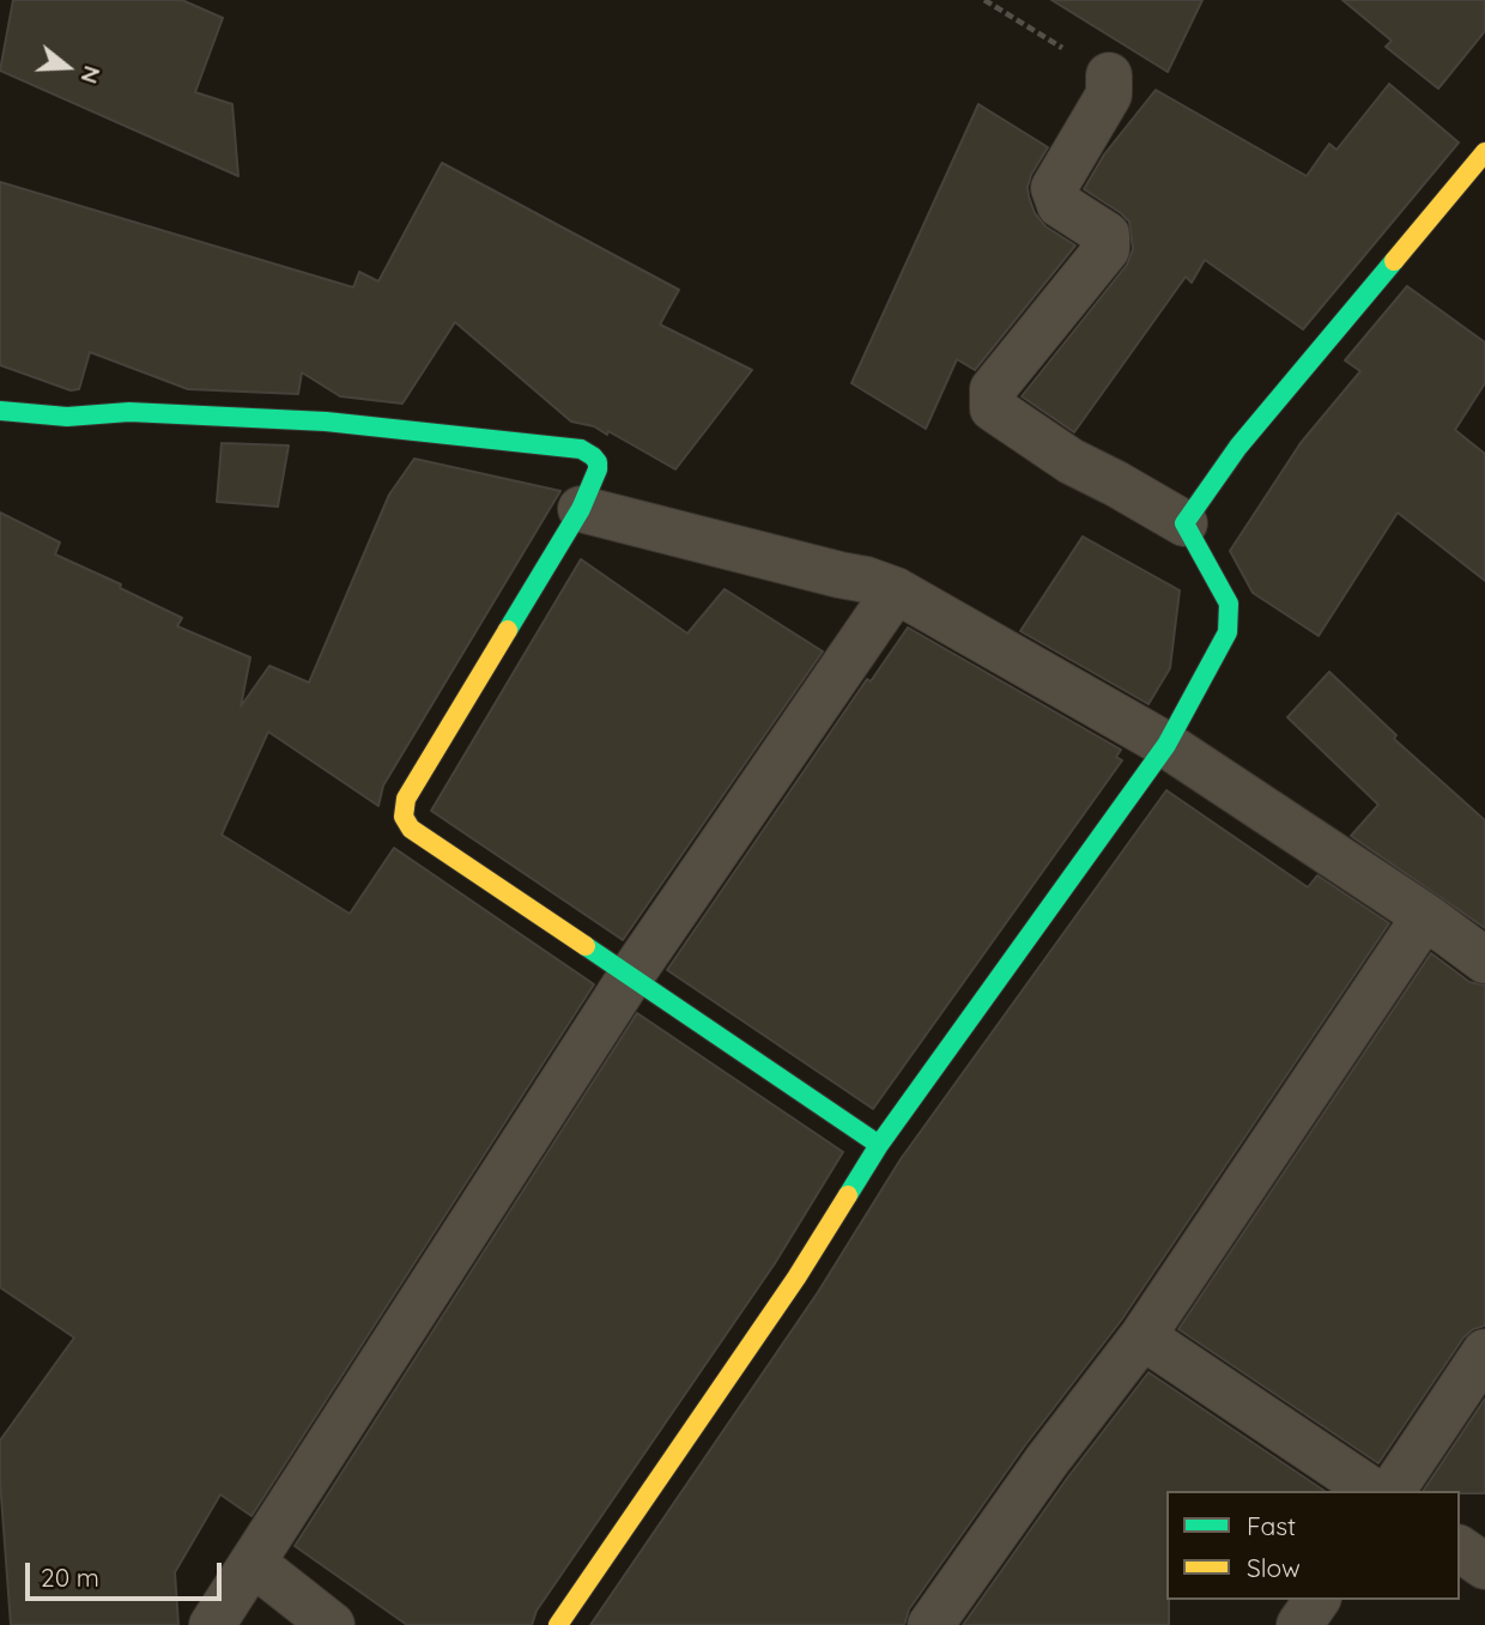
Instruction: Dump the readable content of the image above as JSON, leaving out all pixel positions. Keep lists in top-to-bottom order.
{
  "legend": ["Fast", "Slow"],
  "scale_bar": "20 m",
  "north": "right"
}
